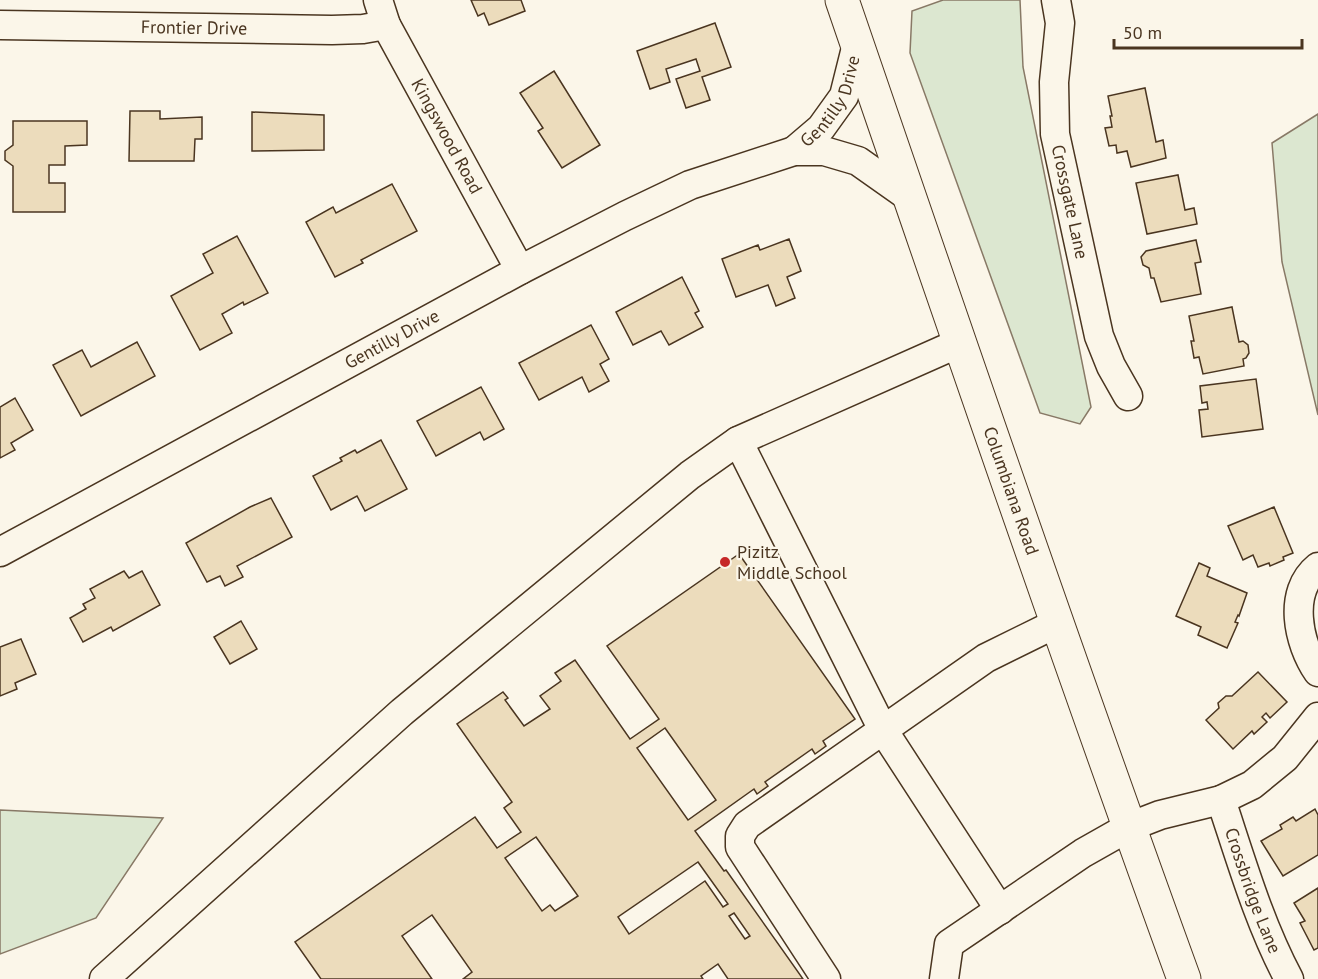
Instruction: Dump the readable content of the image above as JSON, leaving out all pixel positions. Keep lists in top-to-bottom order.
{
  "streets": {
    "main road": ["Columbiana Road"],
    "street": [
      "Frontier Drive",
      "Gentilly Drive",
      "Kingswood Road",
      "Crossgate Lane",
      "Crossbridge Lane"
    ]
  },
  "crossings": [
    ["Frontier Drive", "Kingswood Road"],
    ["Gentilly Drive", "Kingswood Road"],
    ["Gentilly Drive", "Columbiana Road"]
  ],
  "places": ["Pizitz Middle School"],
  "scale_bar": "50 m"
}
